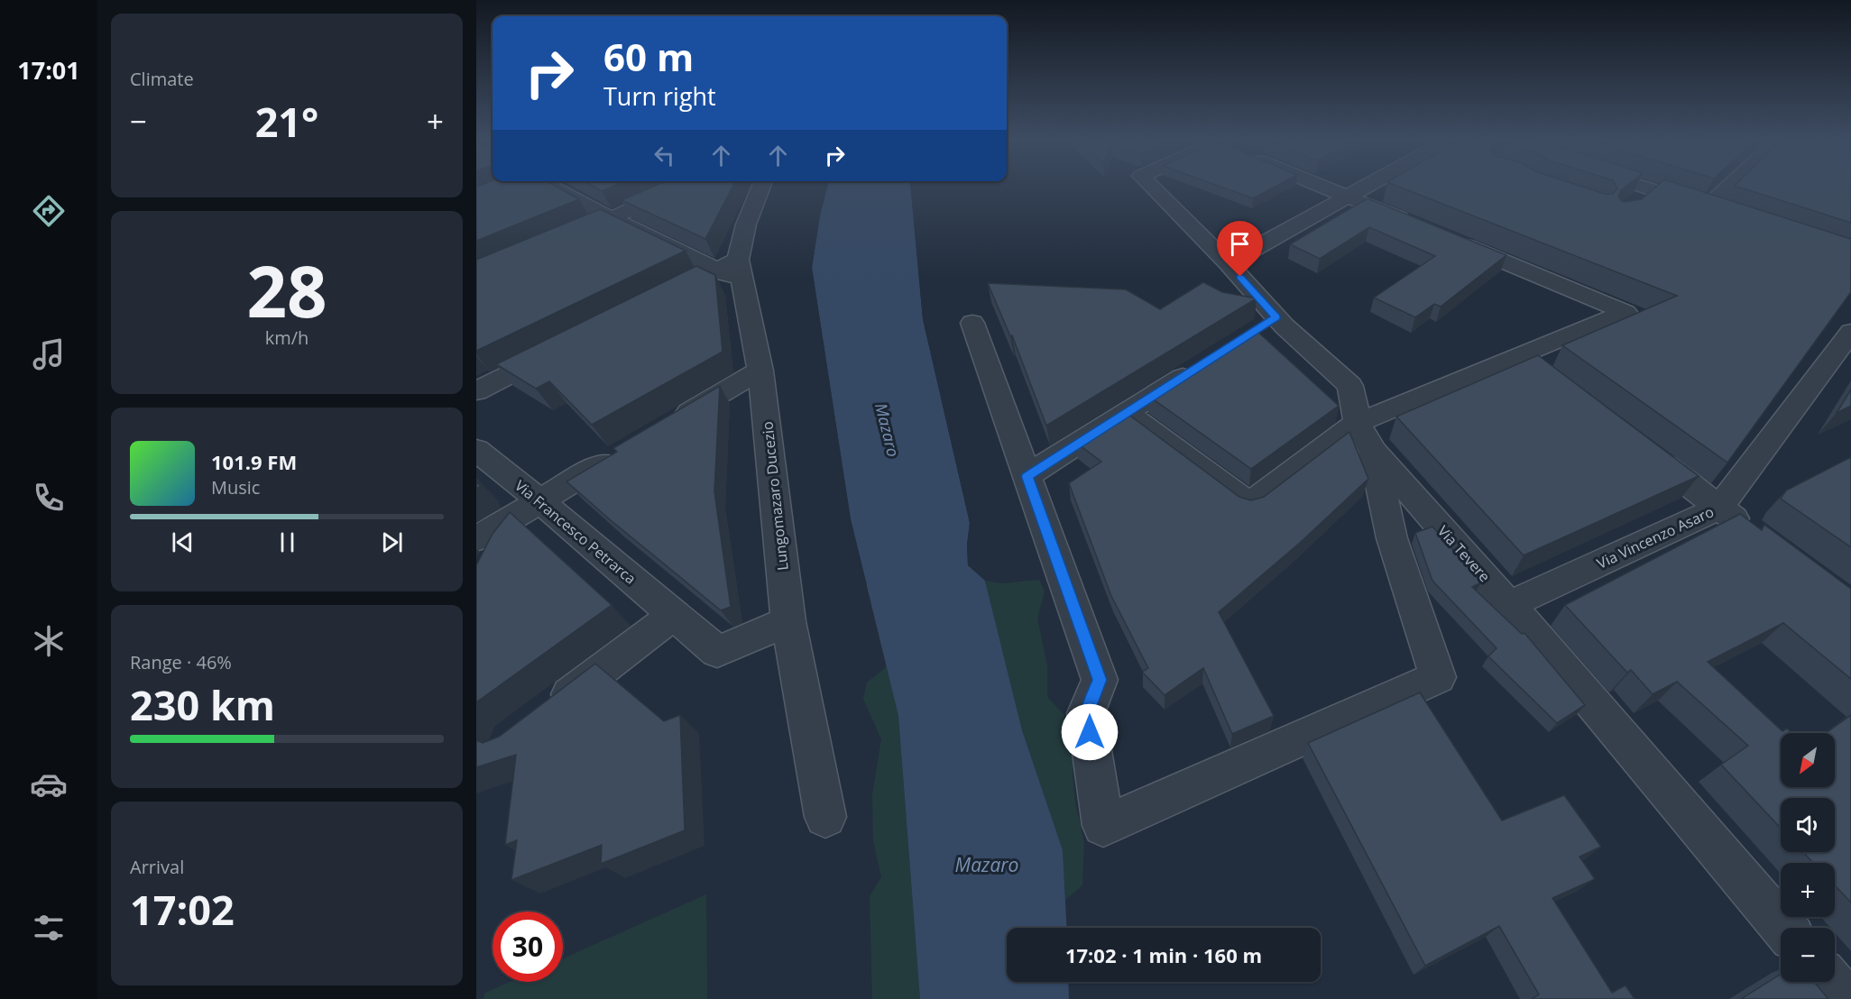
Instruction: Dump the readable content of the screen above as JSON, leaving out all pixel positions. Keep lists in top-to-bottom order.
{
  "streets": {
    "street": [
      "Lungomazaro Ducezio",
      "Via Francesco Petrarca",
      "Via Vincenzo Asaro",
      "Via Tevere"
    ]
  },
  "crossings": [
    ["Lungomazaro Ducezio", "Via Francesco Petrarca"],
    ["Via Vincenzo Asaro", "Via Tevere"]
  ],
  "water": ["Mazaro"],
  "north": "bottom left",
  "page": {
    "tabs": "17:01",
    "tile": [
      "Climate",
      ["28", "km/h"],
      ["Range · 46%", "230 km"],
      ["Arrival", "17:02"]
    ],
    "turn": ["60 m", "Turn right"],
    "heat": ["−", "21°", "+"],
    "song": ["101.9 FM", "Music"],
    "map_buttons": ["+", "−"],
    "limit": "30",
    "trip": "17:02 · 1 min · 160 m"
  }
}
